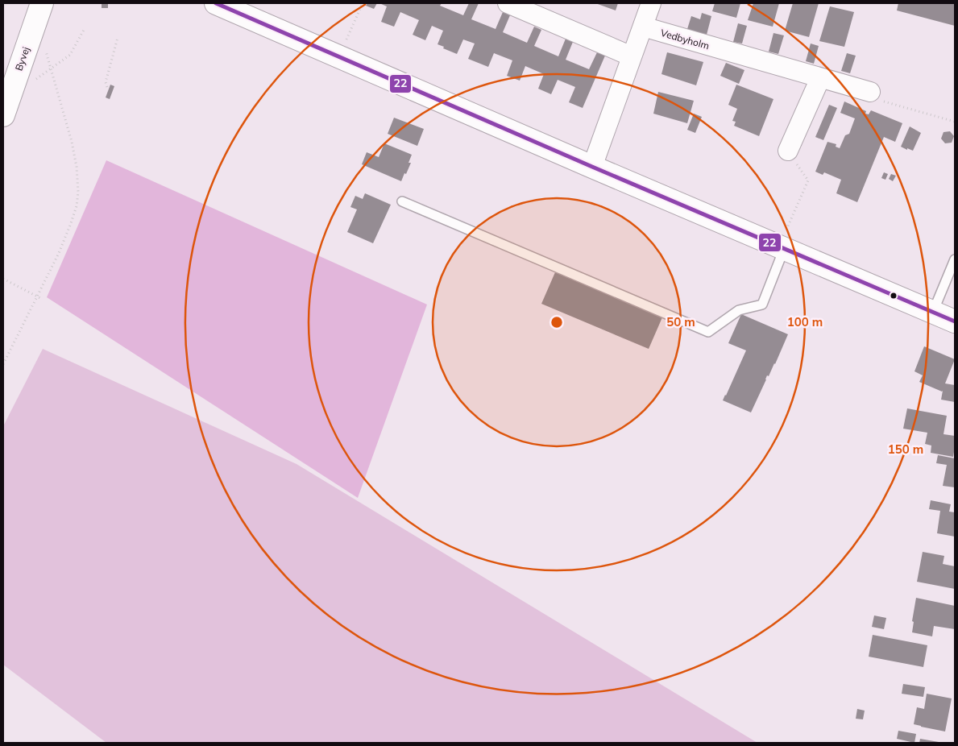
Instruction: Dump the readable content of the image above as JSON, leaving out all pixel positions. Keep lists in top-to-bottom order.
{
  "streets": {
    "street": ["Vedbyholm", "Byvej"]
  },
  "lines": ["transit line 22"],
  "rings": ["50 m", "100 m", "150 m"]
}
